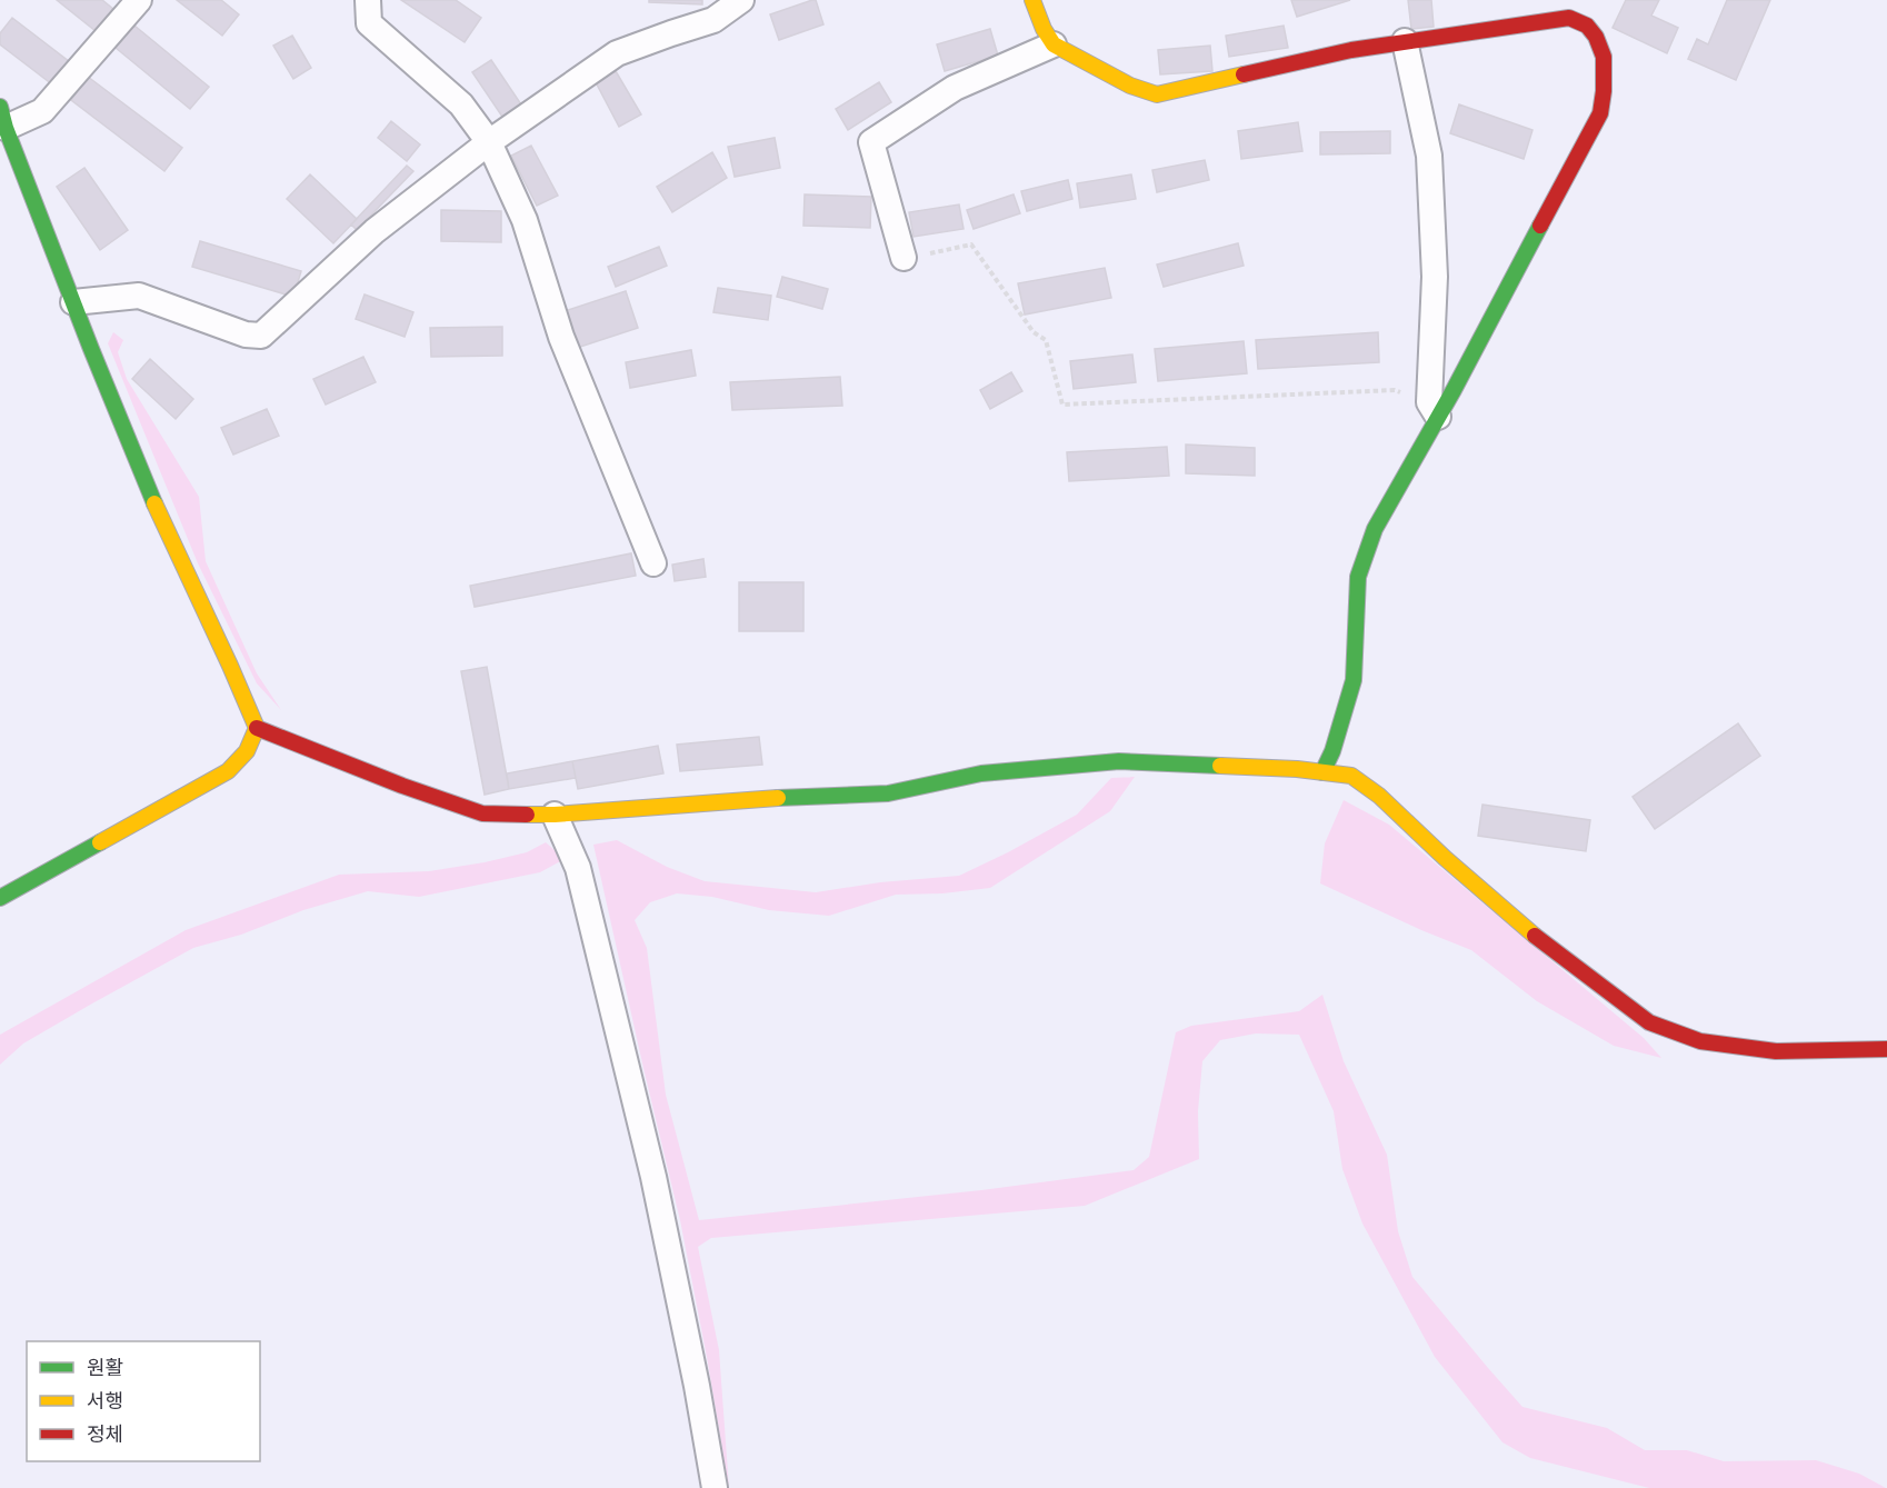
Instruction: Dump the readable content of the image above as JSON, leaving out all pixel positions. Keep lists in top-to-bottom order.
{
  "legend": ["원활", "서행", "정체"]
}
